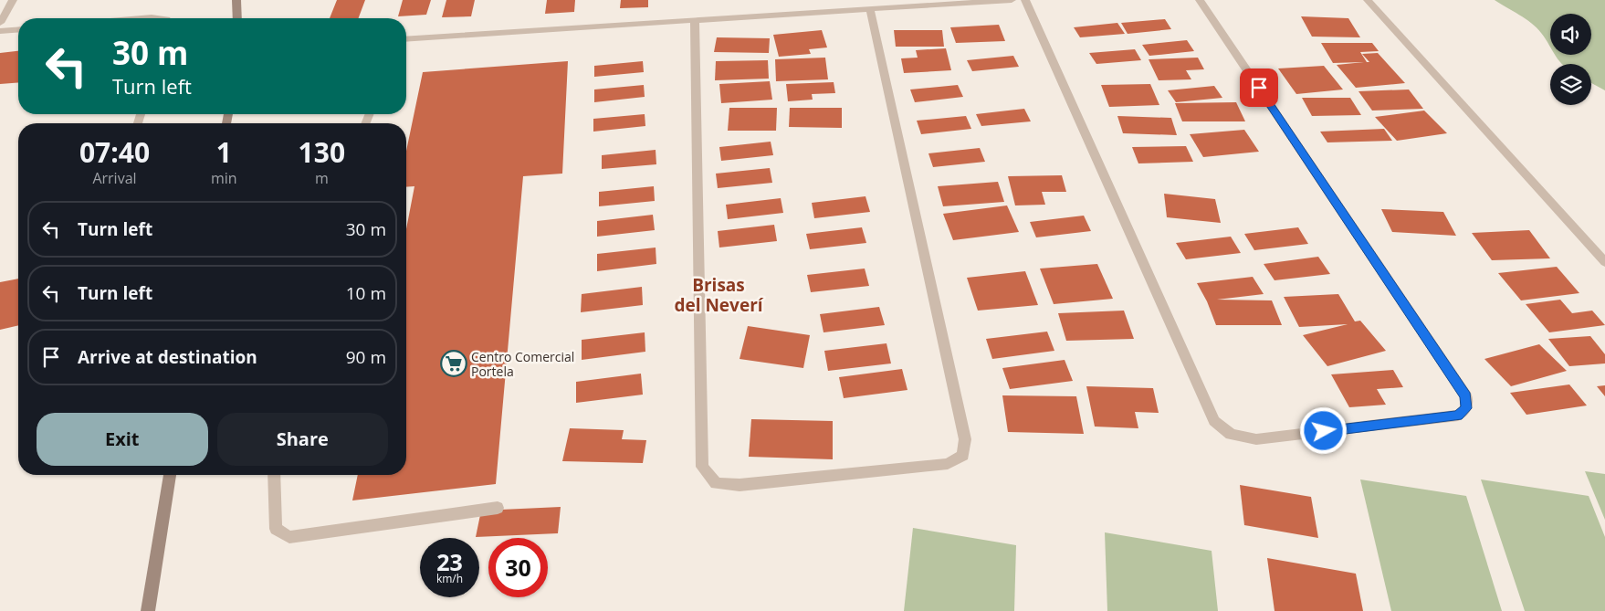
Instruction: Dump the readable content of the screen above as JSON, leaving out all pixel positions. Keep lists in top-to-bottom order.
{
  "districts": ["Brisas del Neverí"],
  "places": {
    "supermarket": ["Centro Comercial Portela"]
  },
  "page": {
    "turn": ["30 m", "Turn left"],
    "eta": [
      "07:40",
      "Arrival",
      "1",
      "min",
      "130",
      "m"
    ],
    "list": [
      {
        "name": "Turn left",
        "value": "30 m"
      },
      {
        "name": "Turn left",
        "value": "10 m"
      },
      {
        "name": "Arrive at destination",
        "value": "90 m"
      }
    ],
    "buttons": ["Exit", "Share"],
    "speed": "23 km/h",
    "limit": "30"
  }
}
